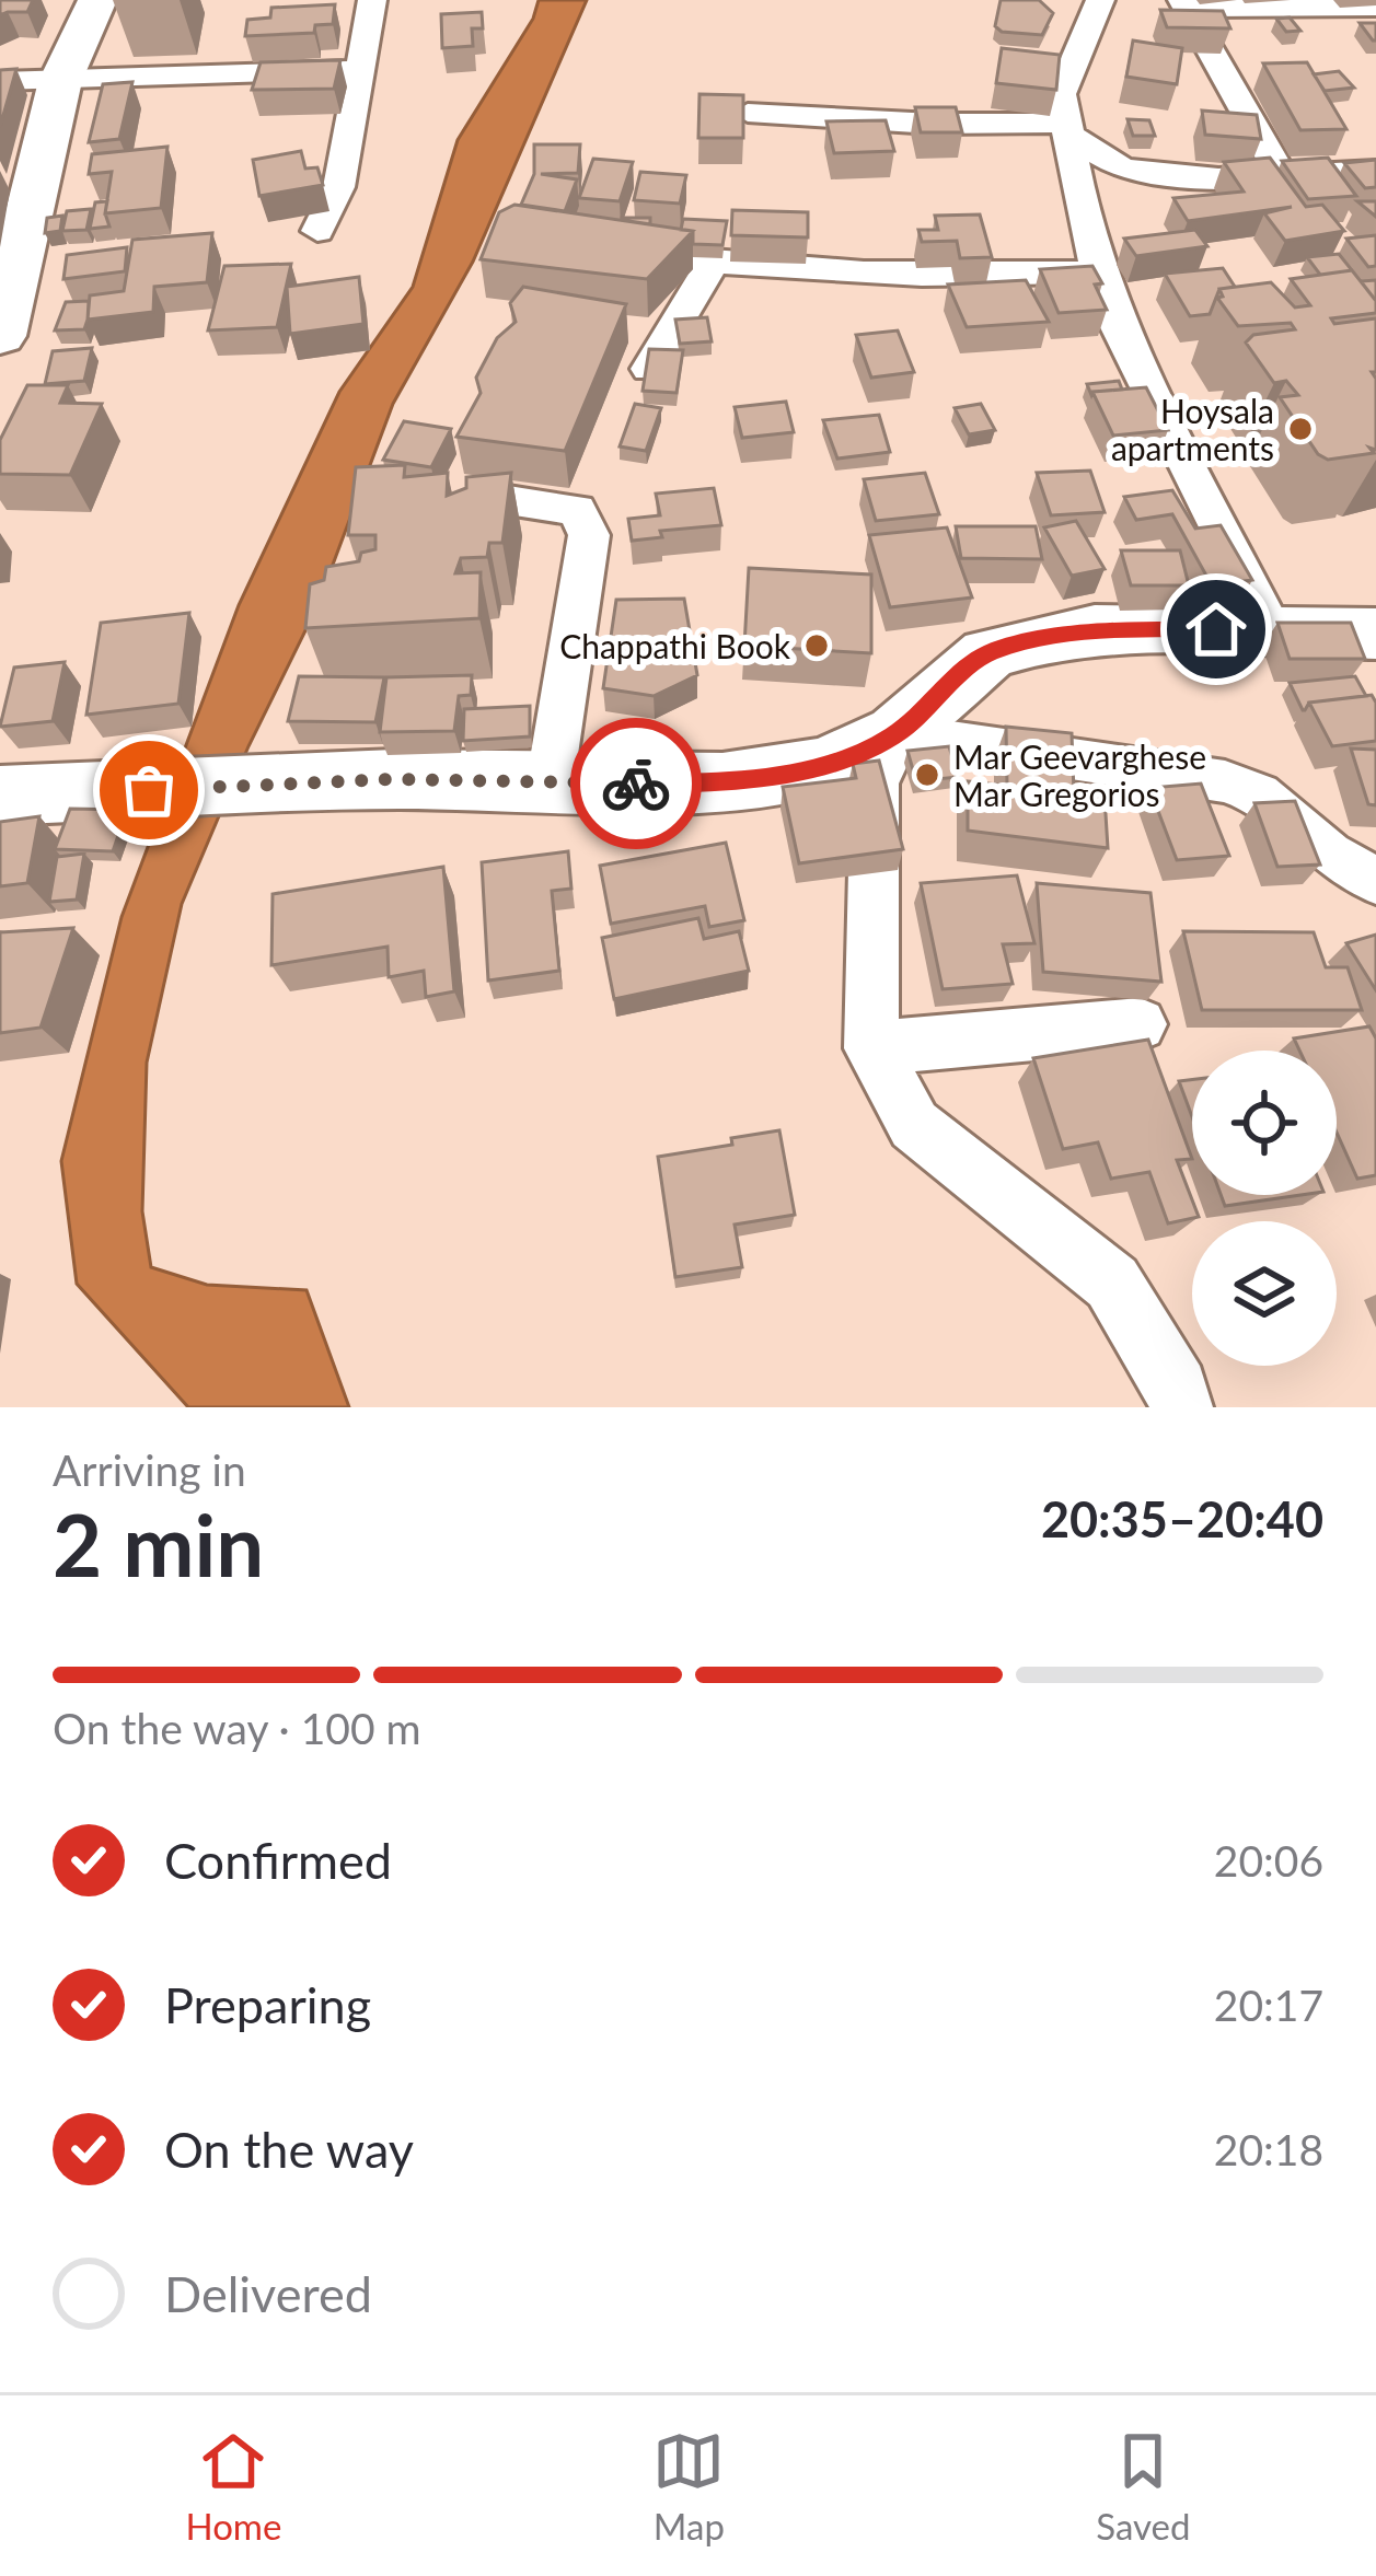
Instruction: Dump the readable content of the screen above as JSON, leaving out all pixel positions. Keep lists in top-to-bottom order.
{
  "places": ["Hoysala apartments", "Chappathi Book", "Mar Geevarghese Mar Gregorios"],
  "page": {
    "heading": ["2 min", "Arriving in", "20:35–20:40"],
    "bar": "On the way · 100 m",
    "list": [
      ["Confirmed", "20:06"],
      ["Preparing", "20:17"],
      ["On the way", "20:18"],
      "Delivered"
    ],
    "tabs": ["Home", "Map", "Saved"]
  }
}
